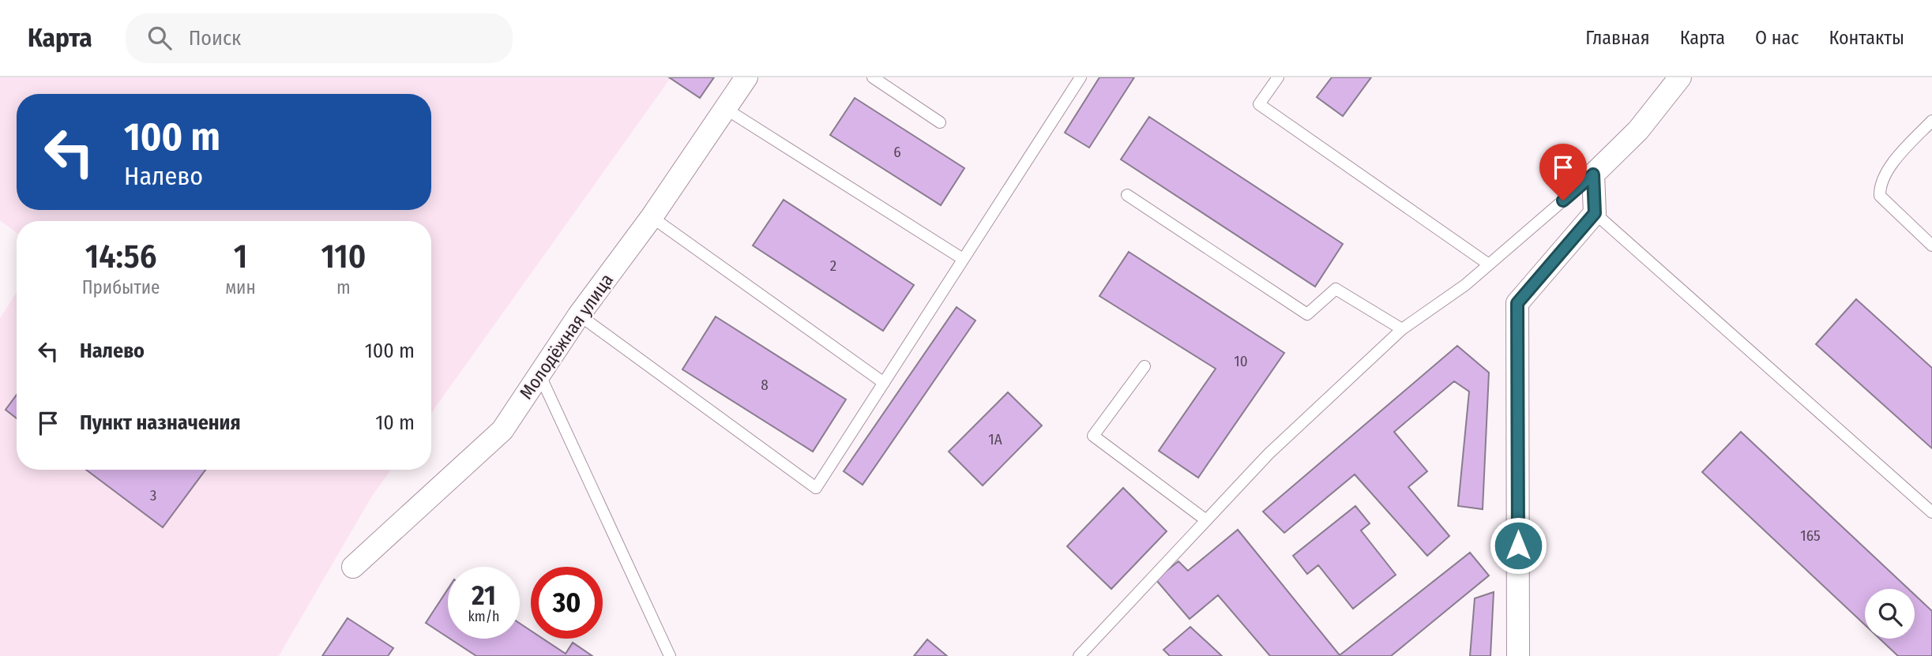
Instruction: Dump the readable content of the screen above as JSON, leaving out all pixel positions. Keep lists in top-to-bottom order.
{
  "streets": {
    "street": ["Молодёжная улица"]
  },
  "house_numbers": [
    "6",
    "2",
    "10",
    "8",
    "1А",
    "3",
    "165"
  ],
  "page": {
    "header": "Карта",
    "search": "Поиск",
    "nav": [
      "Главная",
      "Карта",
      "О нас",
      "Контакты"
    ],
    "turn": ["100 m", "Налево"],
    "eta": [
      "14:56",
      "Прибытие",
      "1",
      "мин",
      "110",
      "m"
    ],
    "list": [
      {
        "name": "Налево",
        "value": "100 m"
      },
      {
        "name": "Пункт назначения",
        "value": "10 m"
      }
    ],
    "speed": "21 km/h",
    "limit": "30"
  }
}
